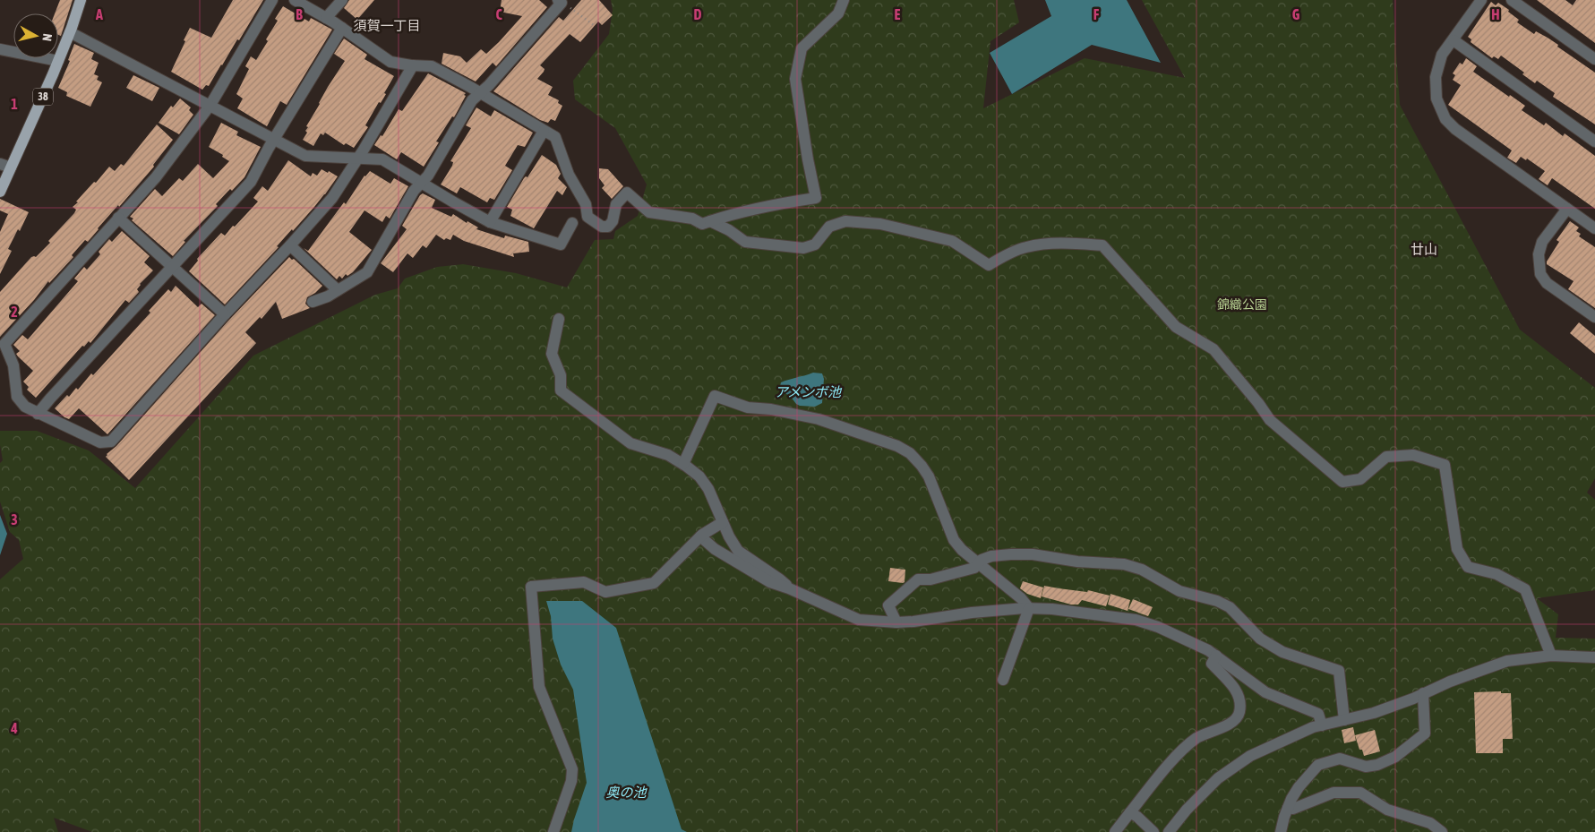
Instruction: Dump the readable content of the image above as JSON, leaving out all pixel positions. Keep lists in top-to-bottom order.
{
  "streets": {
    "main road": ["38"]
  },
  "districts": ["須賀一丁目", "廿山"],
  "water": ["アメンボ池", "奥の池"],
  "parks": ["錦織公園"],
  "north": "right",
  "grid": {
    "columns": [
      "A",
      "B",
      "C",
      "D",
      "E",
      "F",
      "G",
      "H"
    ],
    "rows": [
      "1",
      "2",
      "3",
      "4"
    ]
  }
}
